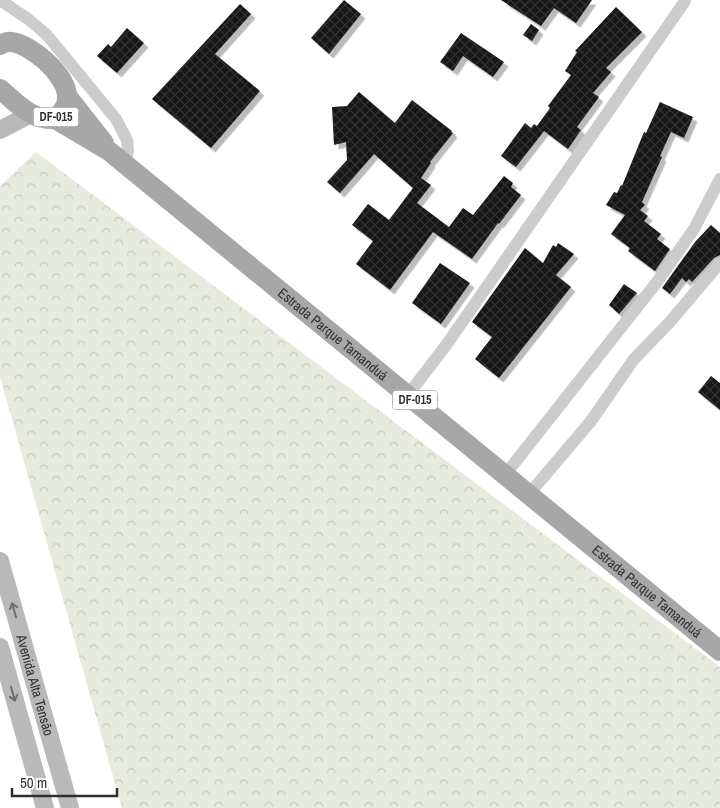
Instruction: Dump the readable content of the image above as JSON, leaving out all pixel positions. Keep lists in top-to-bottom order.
{
  "streets": {
    "main road": ["DF-015", "Estrada Parque Tamanduá"],
    "street": ["Avenida Alta Tensāo"]
  },
  "crossings": [
    ["DF-015", "Estrada Parque Tamanduá"]
  ],
  "scale_bar": "50 m"
}
